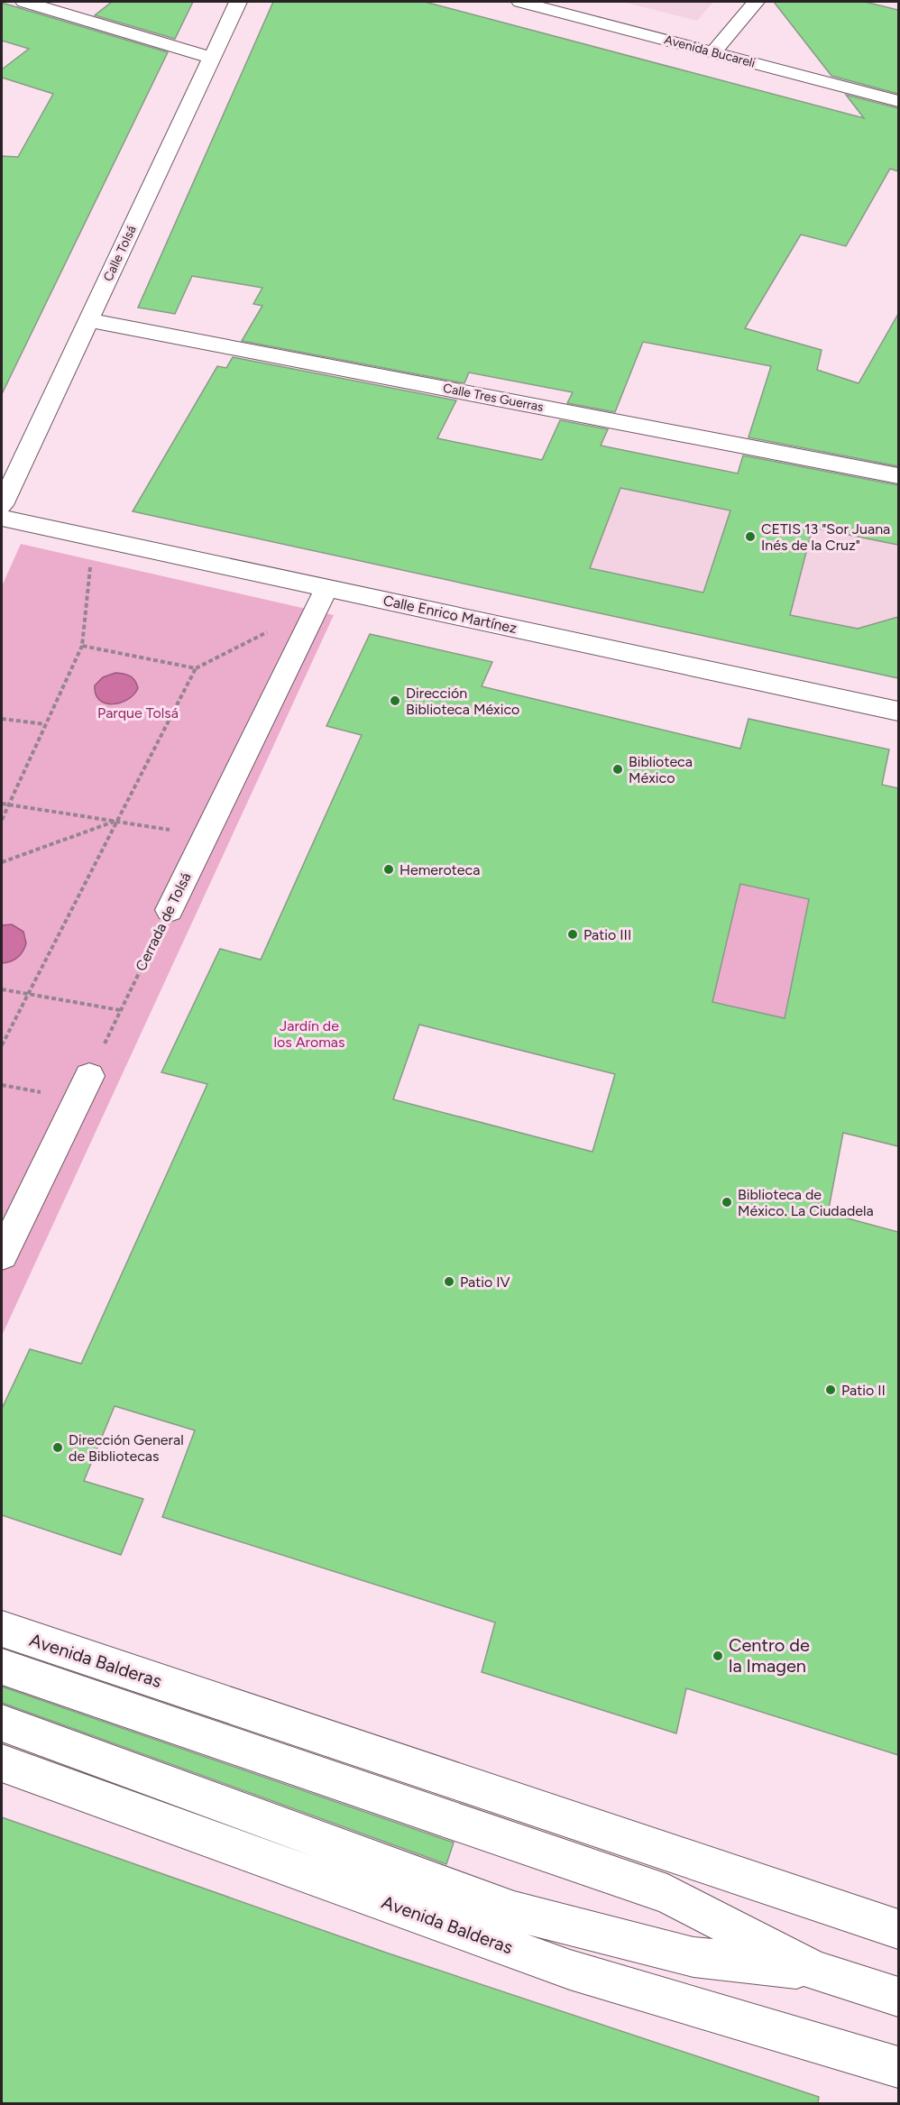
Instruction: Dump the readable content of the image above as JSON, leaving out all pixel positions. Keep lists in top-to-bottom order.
{
  "streets": {
    "street": [
      "Avenida Bucareli",
      "Calle Tolsá",
      "Calle Tres Guerras",
      "Calle Enrico Martínez",
      "Cerrada de Tolsá",
      "Avenida Balderas"
    ]
  },
  "crossings": [
    ["Calle Tolsá", "Calle Tres Guerras"],
    ["Calle Enrico Martínez", "Cerrada de Tolsá"]
  ],
  "parks": ["Parque Tolsá", "Jardín de los Aromas"],
  "places": [
    "CETIS 13 \"Sor Juana Inés de la Cruz\"",
    "Dirección Biblioteca México",
    "Biblioteca México",
    "Hemeroteca",
    "Patio III",
    "Biblioteca de México. La Ciudadela",
    "Patio IV",
    "Patio II",
    "Dirección General de Bibliotecas",
    "Centro de la Imagen"
  ]
}
